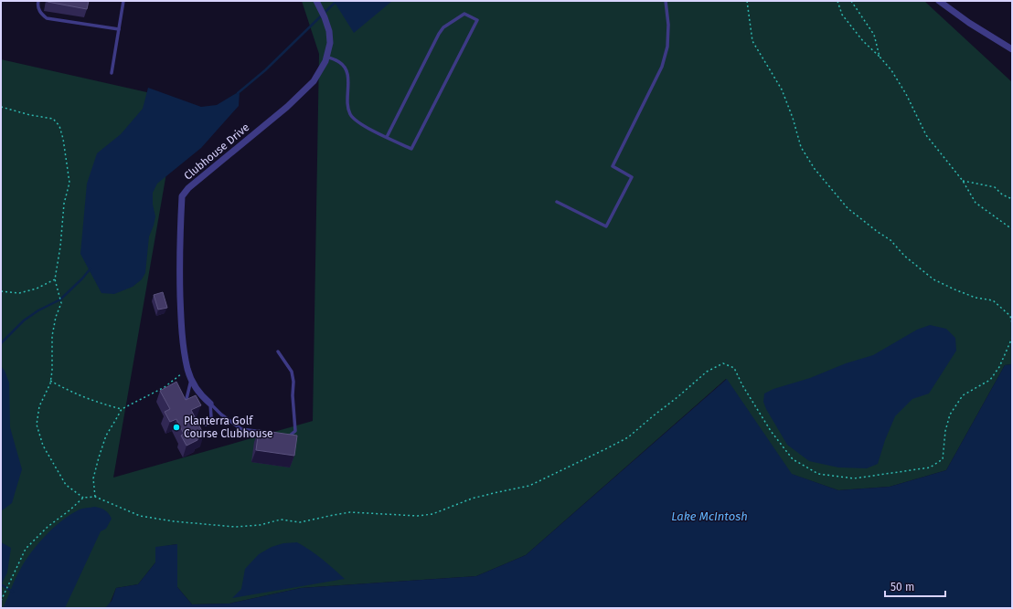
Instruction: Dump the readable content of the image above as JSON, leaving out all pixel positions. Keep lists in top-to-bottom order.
{
  "streets": {
    "street": ["Clubhouse Drive"]
  },
  "water": ["Lake McIntosh"],
  "places": ["Planterra Golf Course Clubhouse"],
  "scale_bar": "50 m"
}
